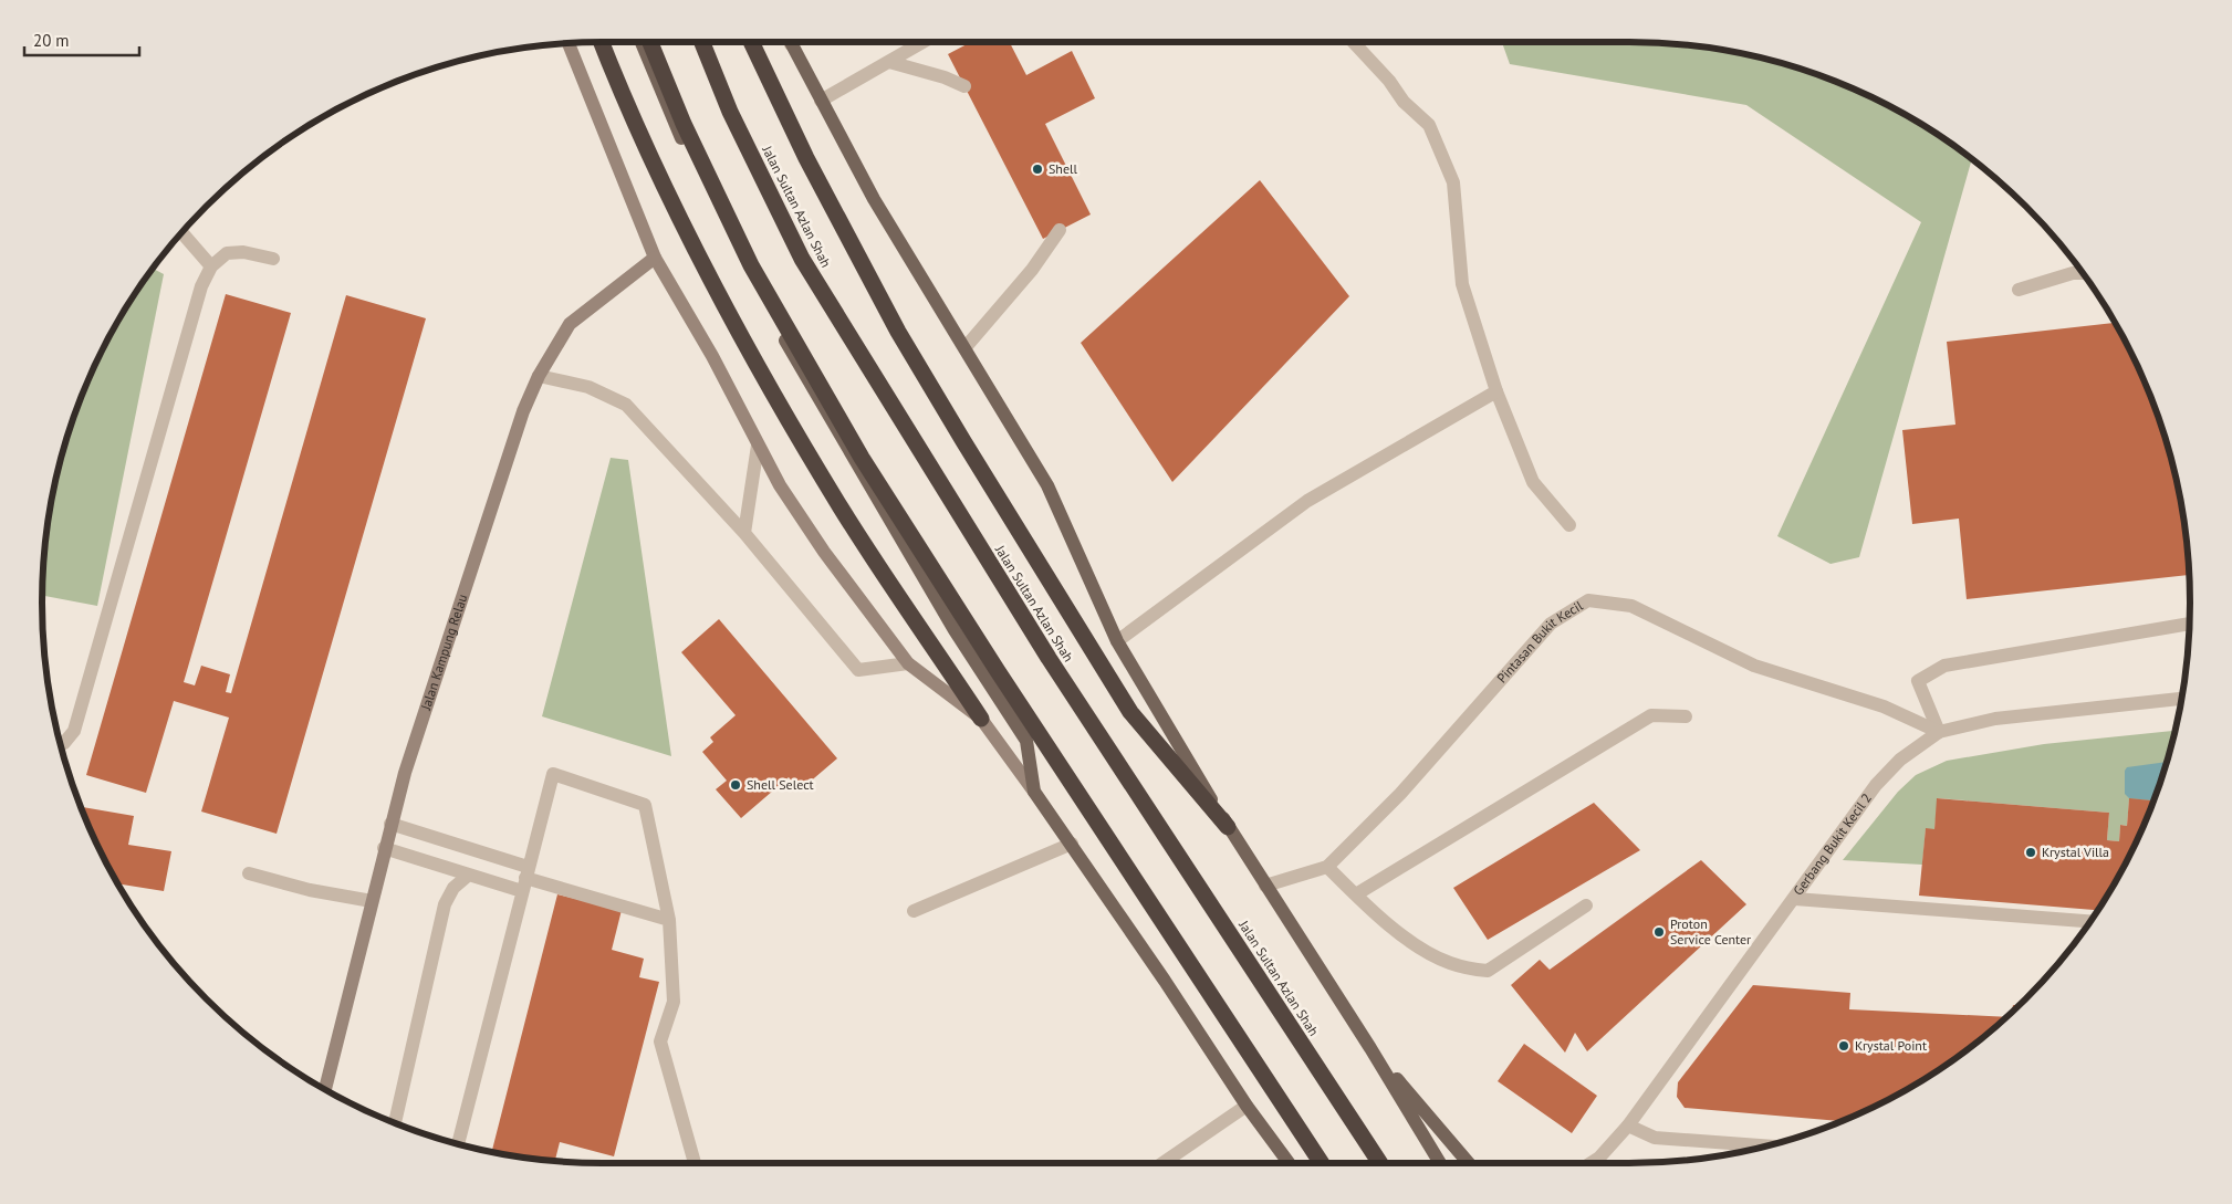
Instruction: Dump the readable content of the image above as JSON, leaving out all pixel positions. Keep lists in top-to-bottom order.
{
  "streets": {
    "highway": ["Jalan Sultan Azlan Shah"],
    "street": ["Pintasan Bukit Kecil", "Jalan Kampung Relau", "Gerbang Bukit Kecil 2"]
  },
  "crossings": [
    ["Pintasan Bukit Kecil", "Gerbang Bukit Kecil 2"]
  ],
  "places": [
    "Shell",
    "Shell Select",
    "Krystal Villa",
    "Proton Service Center",
    "Krystal Point"
  ],
  "scale_bar": "20 m"
}
